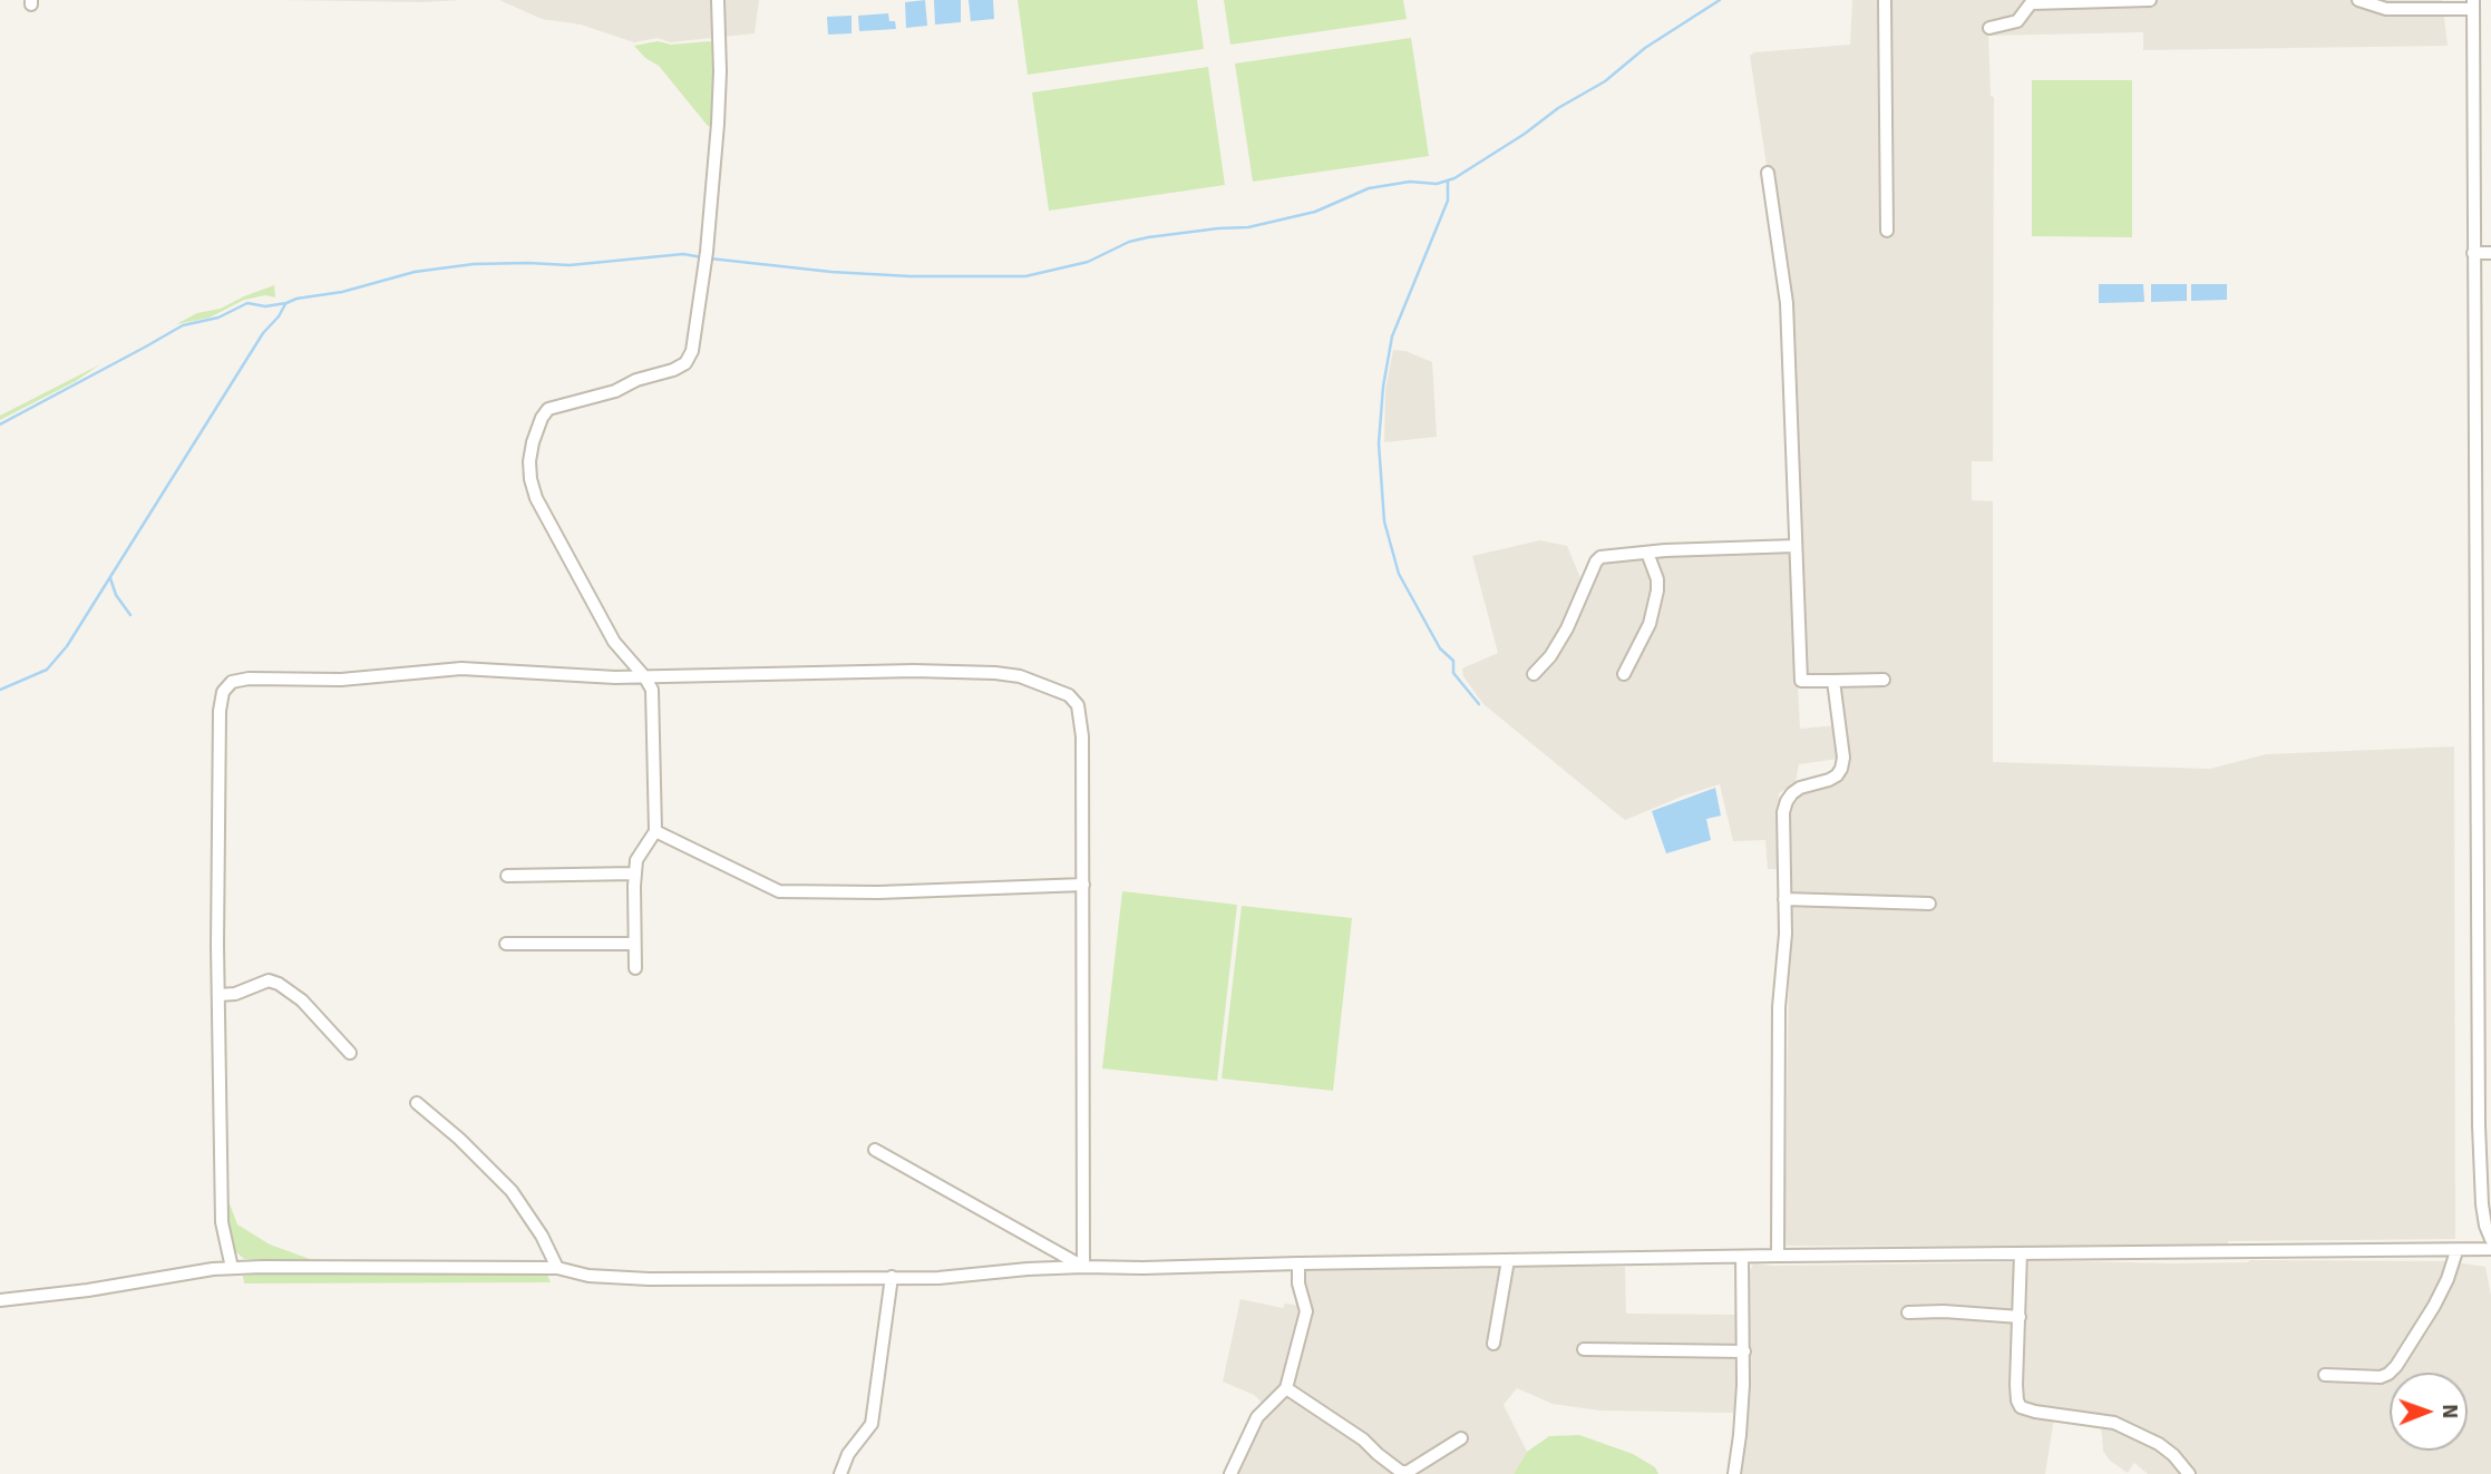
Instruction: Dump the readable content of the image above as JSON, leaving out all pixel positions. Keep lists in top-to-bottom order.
{
  "north": "right"
}
